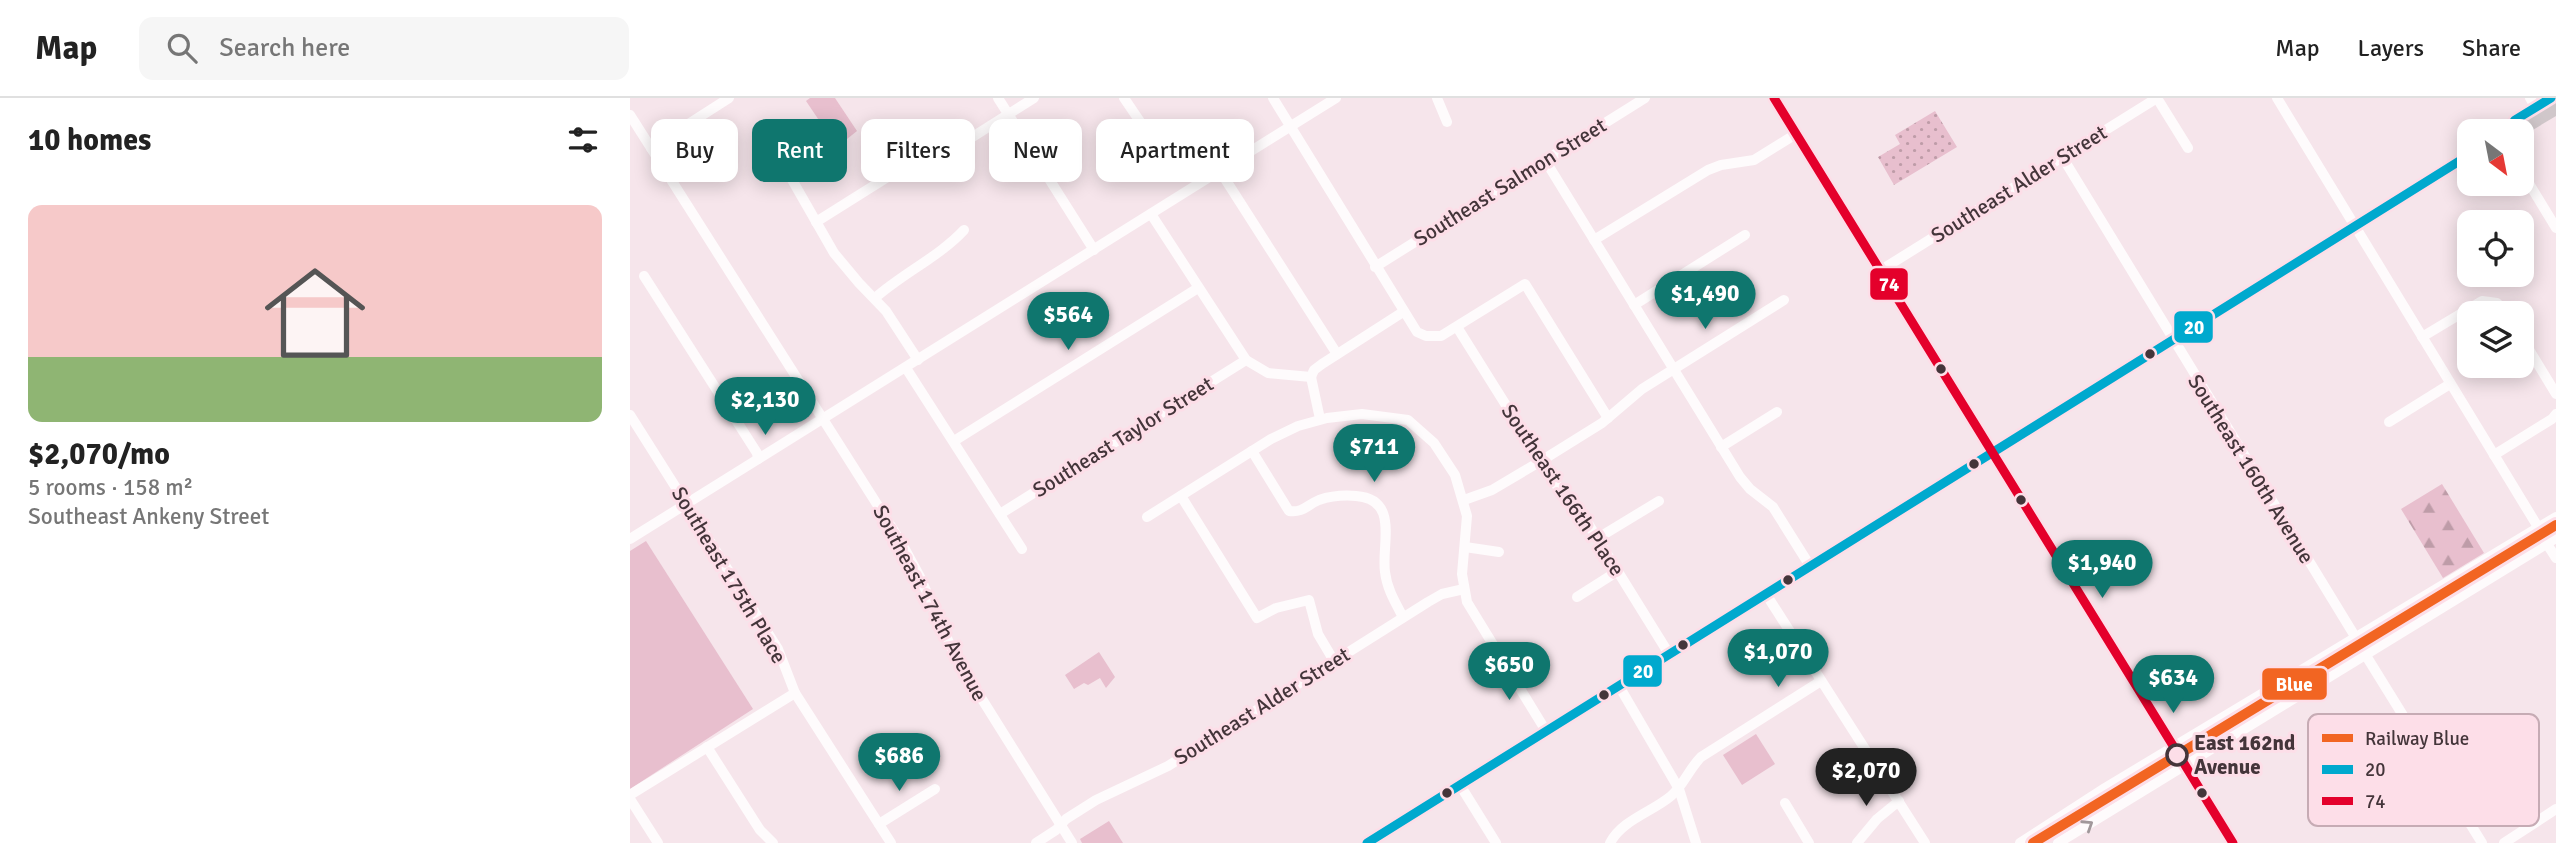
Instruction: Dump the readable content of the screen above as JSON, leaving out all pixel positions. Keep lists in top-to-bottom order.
{
  "streets": {
    "street": [
      "Southeast Salmon Street",
      "Southeast Alder Street",
      "Southeast Taylor Street",
      "Southeast 160th Avenue",
      "Southeast 166th Place",
      "Southeast 175th Place",
      "Southeast 174th Avenue"
    ]
  },
  "crossings": [
    ["Southeast Alder Street", "Southeast 160th Avenue"],
    ["Southeast Alder Street", "Southeast 174th Avenue"]
  ],
  "places": ["East 162nd Avenue"],
  "lines": ["transit line 20", "transit line 74", "rail line Blue"],
  "legend": ["Railway Blue", "20", "74"],
  "north": "bottom right",
  "page": {
    "header": "Map",
    "search": "Search here",
    "nav": ["Map", "Layers", "Share"],
    "heading": "10 homes",
    "chip": [
      "Buy",
      "Rent",
      "Filters",
      "New",
      "Apartment"
    ],
    "list": [
      {
        "name": "$2,070/mo",
        "note": "5 rooms · 158 m² · Southeast Ankeny Street"
      }
    ],
    "price": [
      "$1,490",
      "$564",
      "$2,130",
      "$711",
      "$1,940",
      "$1,070",
      "$650",
      "$634",
      "$686",
      "$2,070"
    ]
  }
}
